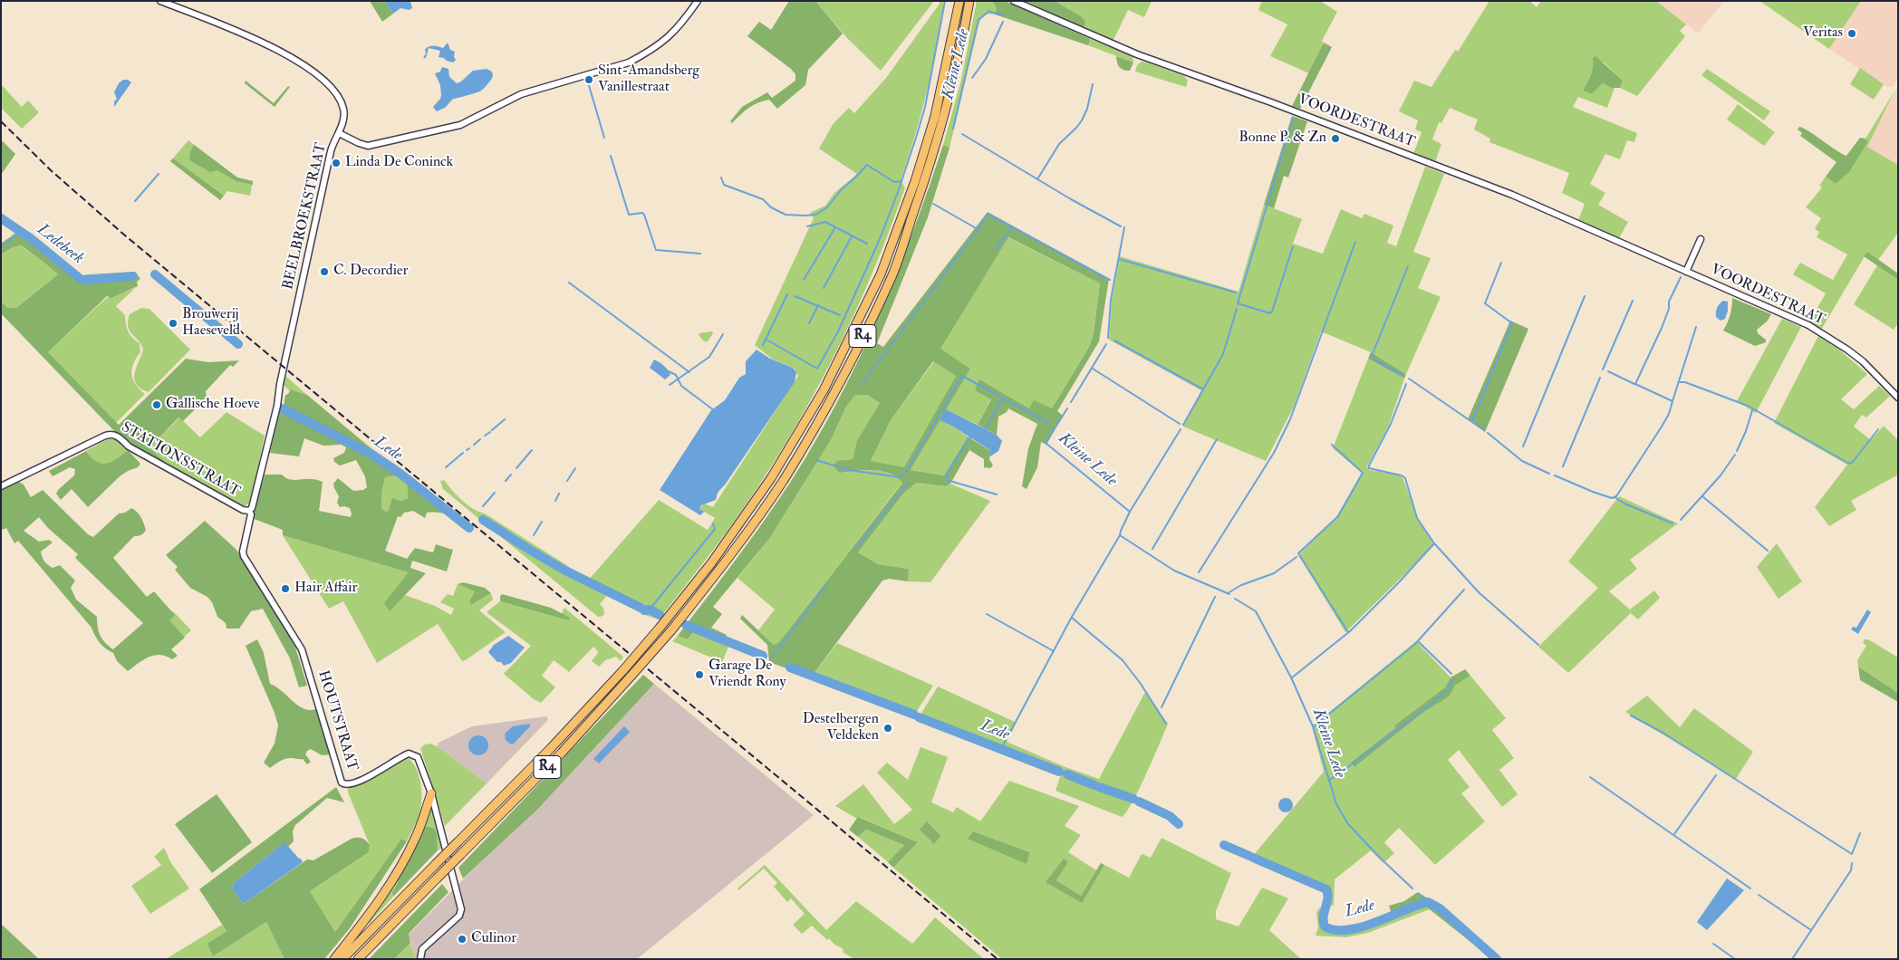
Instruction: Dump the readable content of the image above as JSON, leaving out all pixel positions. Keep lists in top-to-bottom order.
{
  "streets": {
    "highway": ["R4"],
    "street": [
      "VOORDESTRAAT",
      "BEELBROEKSTRAAT",
      "STATIONSSTRAAT",
      "HOUTSTRAAT"
    ]
  },
  "crossings": [
    ["BEELBROEKSTRAAT", "STATIONSSTRAAT"],
    ["STATIONSSTRAAT", "HOUTSTRAAT"]
  ],
  "water": ["Kleine Lede", "Ledebeek", "Lede"],
  "places": [
    "Veritas",
    "Sint-Amandsberg Vanillestraat",
    "Bonne P. & Zn",
    "Linda De Coninck",
    "C. Decordier",
    "Brouwerij Haeseveld",
    "Gallische Hoeve",
    "Hair Affair",
    "Garage De Vriendt Rony",
    "Destelbergen Veldeken",
    "Culinor"
  ]
}
